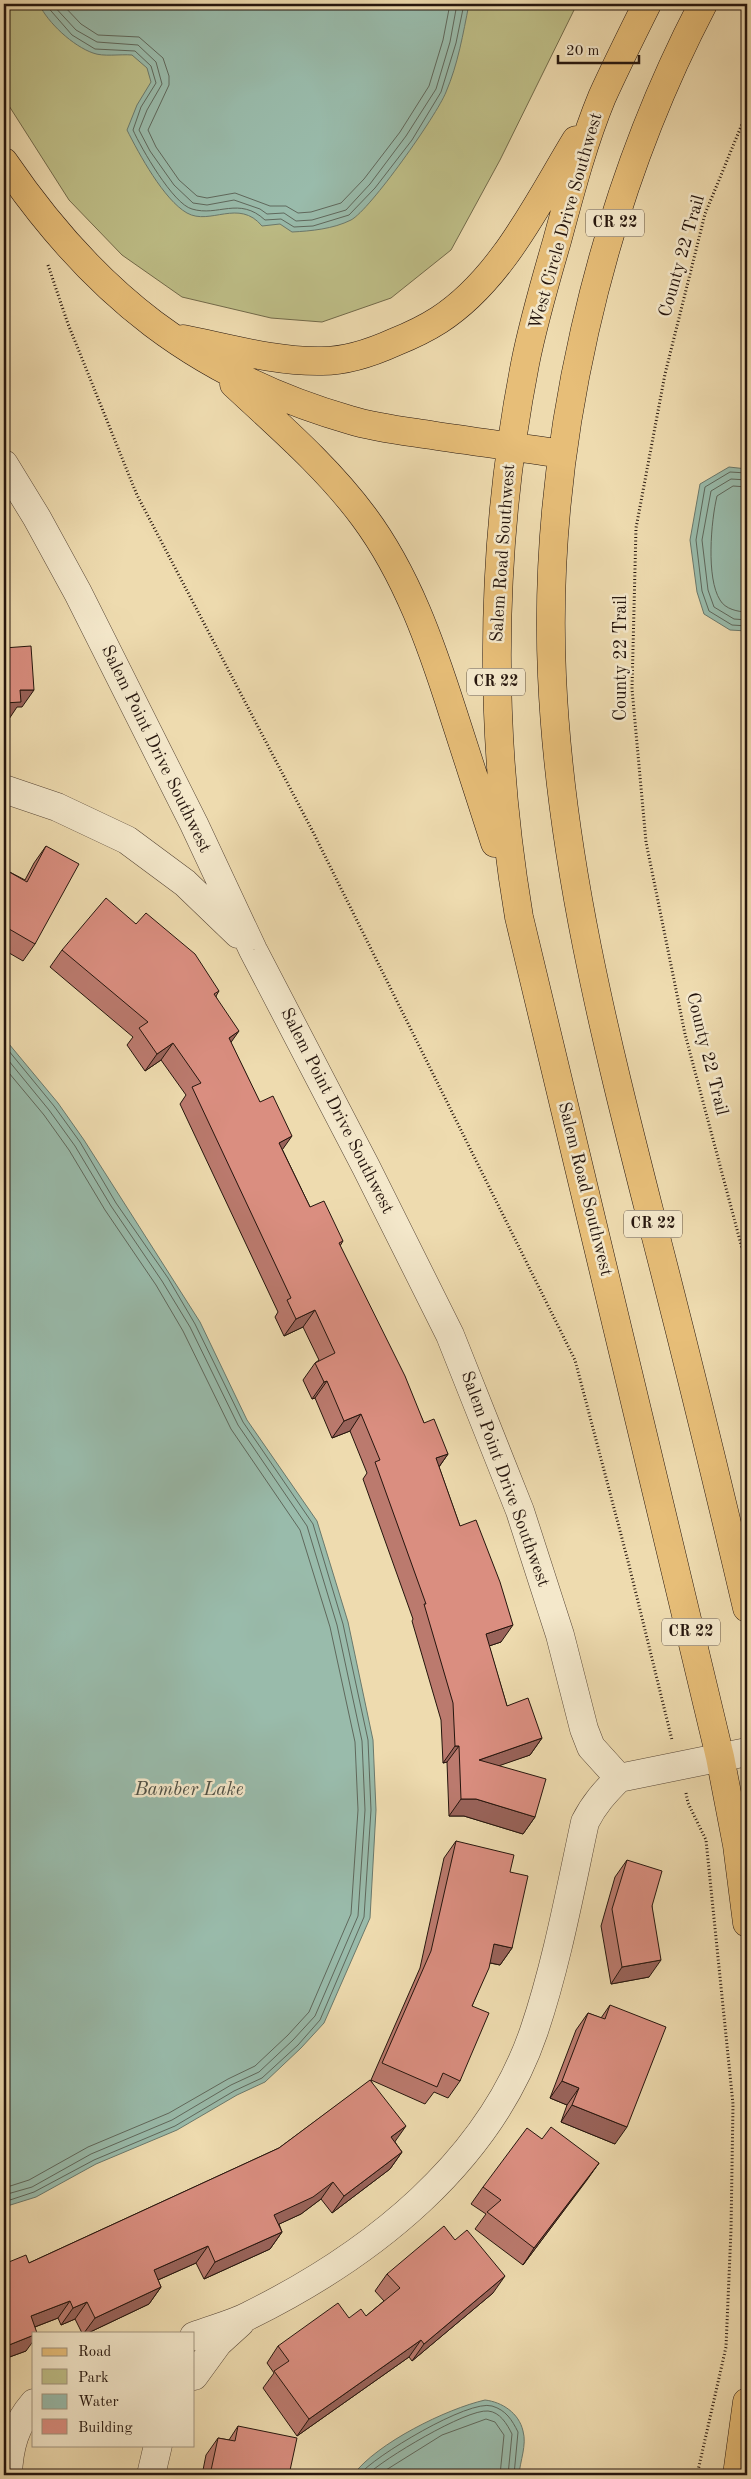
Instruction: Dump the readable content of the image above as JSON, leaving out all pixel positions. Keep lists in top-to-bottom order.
{
  "streets": {
    "main road": ["West Circle Drive Southwest", "CR 22", "Salem Road Southwest"],
    "street": ["Salem Point Drive Southwest"],
    "path": ["County 22 Trail"]
  },
  "crossings": [
    ["West Circle Drive Southwest", "Salem Road Southwest"],
    ["CR 22", "Salem Road Southwest"]
  ],
  "water": ["Bamber Lake"],
  "legend": [
    "Road",
    "Park",
    "Water",
    "Building"
  ],
  "scale_bar": "20 m"
}
